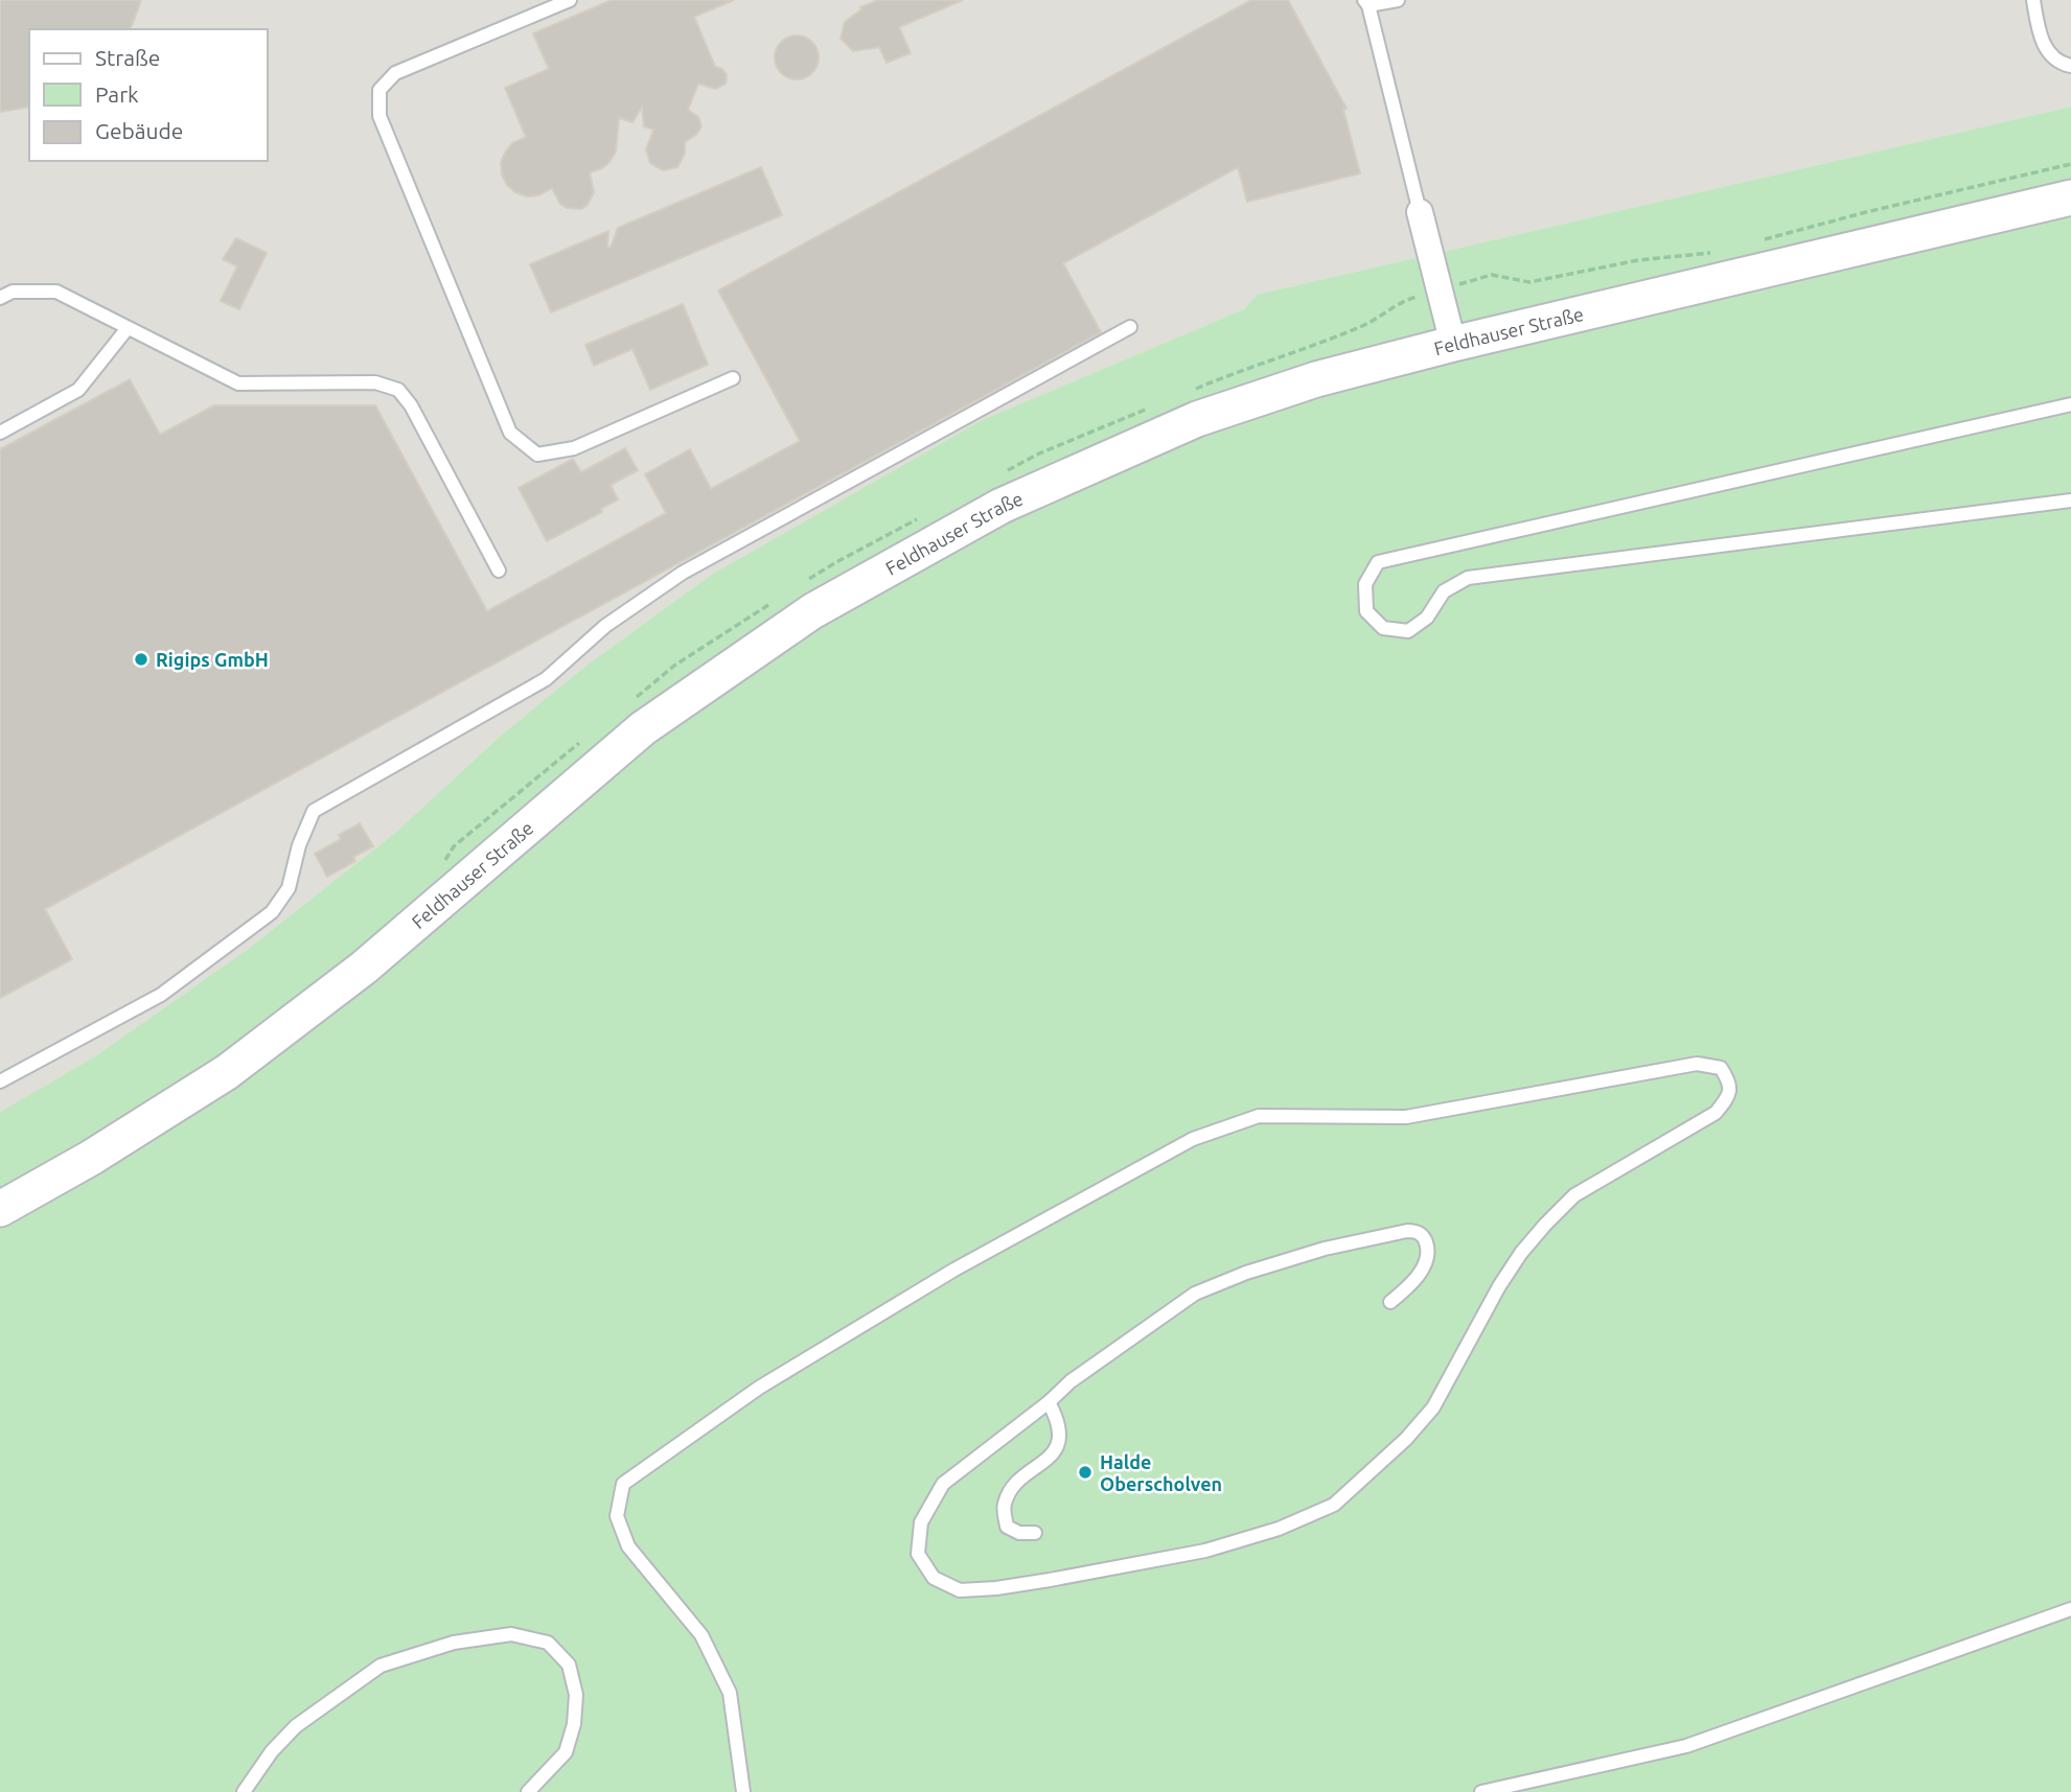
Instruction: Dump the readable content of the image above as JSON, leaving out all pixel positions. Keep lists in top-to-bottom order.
{
  "streets": {
    "street": ["Feldhauser Straße"]
  },
  "places": ["Rigips GmbH", "Halde Oberscholven"],
  "legend": ["Straße", "Park", "Gebäude"]
}
